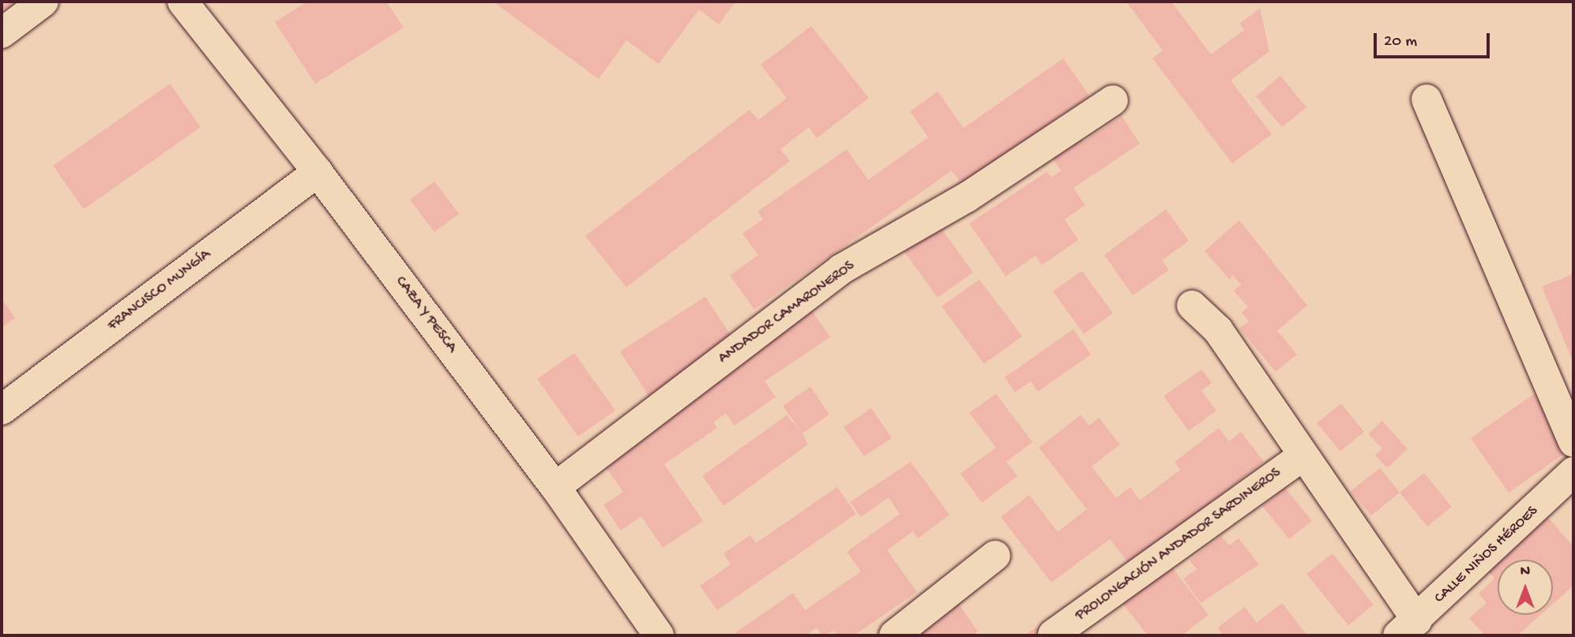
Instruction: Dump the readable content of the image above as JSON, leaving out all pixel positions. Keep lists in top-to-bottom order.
{
  "streets": {
    "street": [
      "FRANCISCO MUNGÍA",
      "ANDADOR CAMARONEROS",
      "CAZA Y PESCA",
      "PROLONGACIÓN ANDADOR SARDINEROS",
      "CALLE NIÑOS HÉROES"
    ]
  },
  "crossings": [
    ["FRANCISCO MUNGÍA", "CAZA Y PESCA"],
    ["ANDADOR CAMARONEROS", "CAZA Y PESCA"]
  ],
  "scale_bar": "20 m",
  "north": "top"
}
